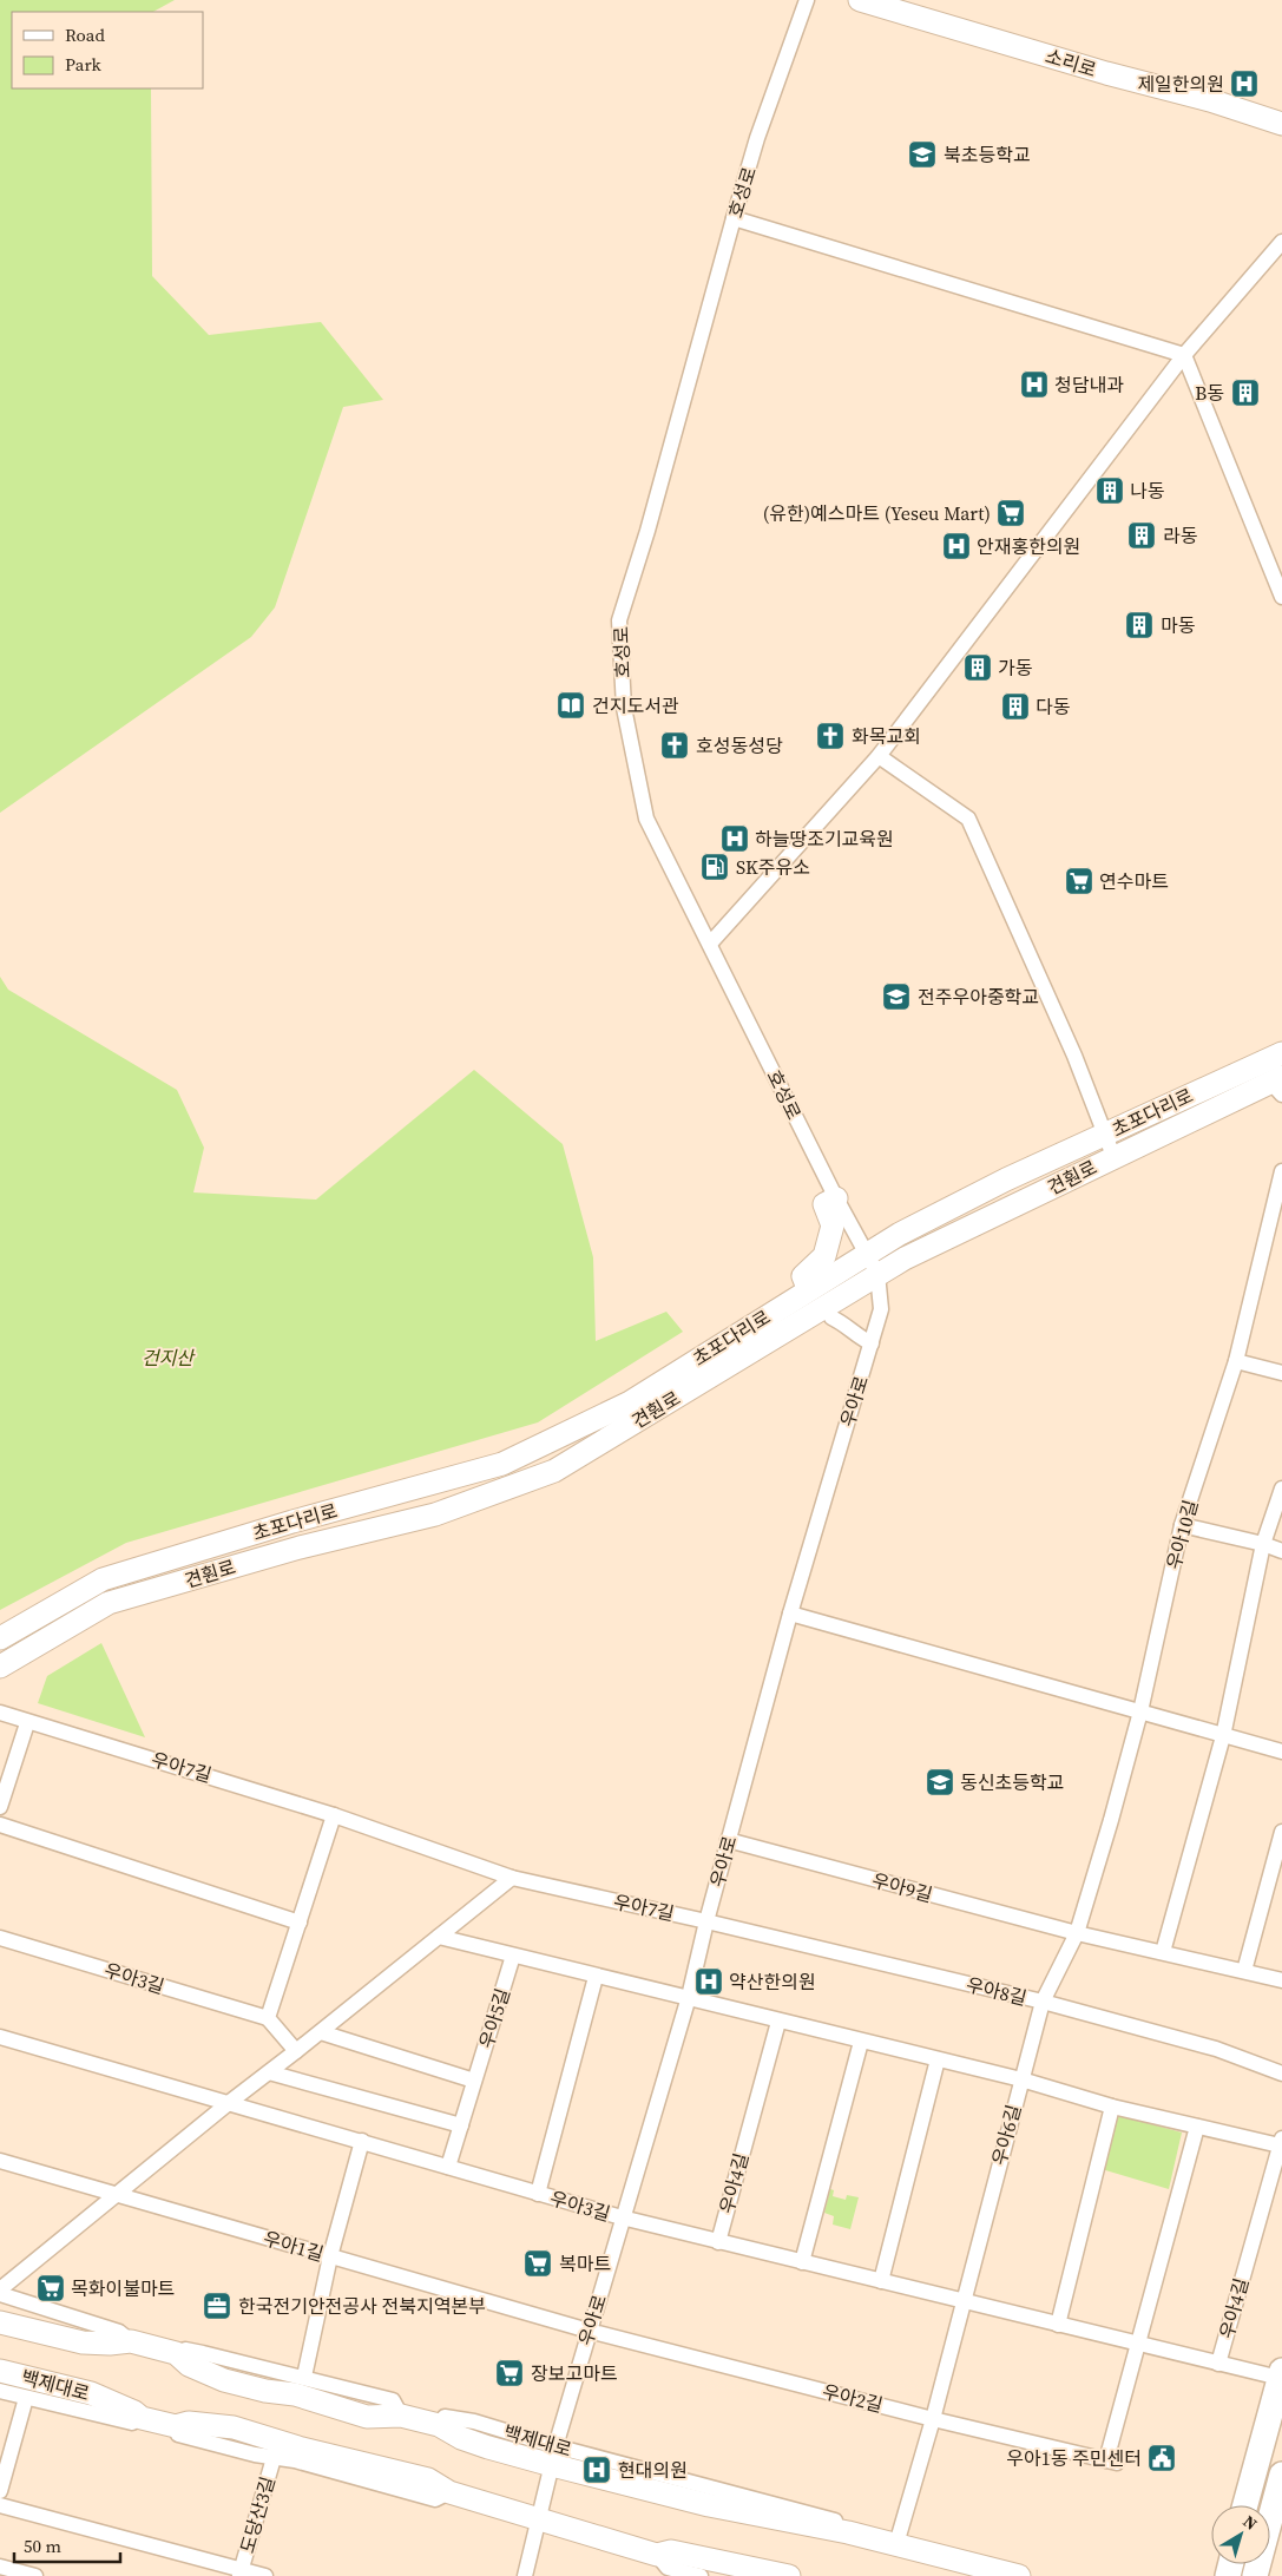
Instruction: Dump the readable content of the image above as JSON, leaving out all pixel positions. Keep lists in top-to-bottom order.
{
  "streets": {
    "street": [
      "소리로",
      "호성로",
      "초포다리로",
      "견훤로",
      "우아로",
      "우아10길",
      "우아7길",
      "우아9길",
      "우아3길",
      "우아8길",
      "우아5길",
      "우아6길",
      "우아4길",
      "우아1길",
      "백제대로",
      "우아2길",
      "도당산3길"
    ]
  },
  "crossings": [
    ["호성로", "초포다리로"],
    ["호성로", "견훤로"],
    ["호성로", "우아로"],
    ["견훤로", "우아로"],
    ["우아로", "우아7길"],
    ["우아로", "우아9길"],
    ["우아로", "우아3길"],
    ["우아로", "우아8길"],
    ["우아로", "우아6길"],
    ["우아로", "우아4길"],
    ["우아로", "우아1길"],
    ["우아로", "백제대로"],
    ["우아로", "우아2길"],
    ["우아10길", "우아9길"],
    ["우아7길", "우아8길"],
    ["우아3길", "우아4길"],
    ["우아6길", "우아4길"],
    ["우아4길", "우아2길"],
    ["우아1길", "우아2길"],
    ["백제대로", "도당산3길"]
  ],
  "parks": ["건지산"],
  "places": {
    "hospital": [
      "제일한의원",
      "청담내과",
      "안재홍한의원",
      "하늘땅조기교육원",
      "약산한의원",
      "현대의원"
    ],
    "school or university": ["북초등학교", "전주우아중학교", "동신초등학교"],
    "building": [
      "B동",
      "나동",
      "라동",
      "마동",
      "가동",
      "다동"
    ],
    "supermarket": [
      "(유한)예스마트 (Yeseu Mart)",
      "연수마트",
      "복마트",
      "목화이불마트",
      "장보고마트"
    ],
    "library": ["건지도서관"],
    "church": ["화목교회", "호성동성당"],
    "fuel station": ["SK주유소"],
    "office": ["한국전기안전공사 전북지역본부"],
    "public building": ["우아1동 주민센터"]
  },
  "legend": ["Road", "Park"],
  "scale_bar": "50 m",
  "north": "top right"
}
